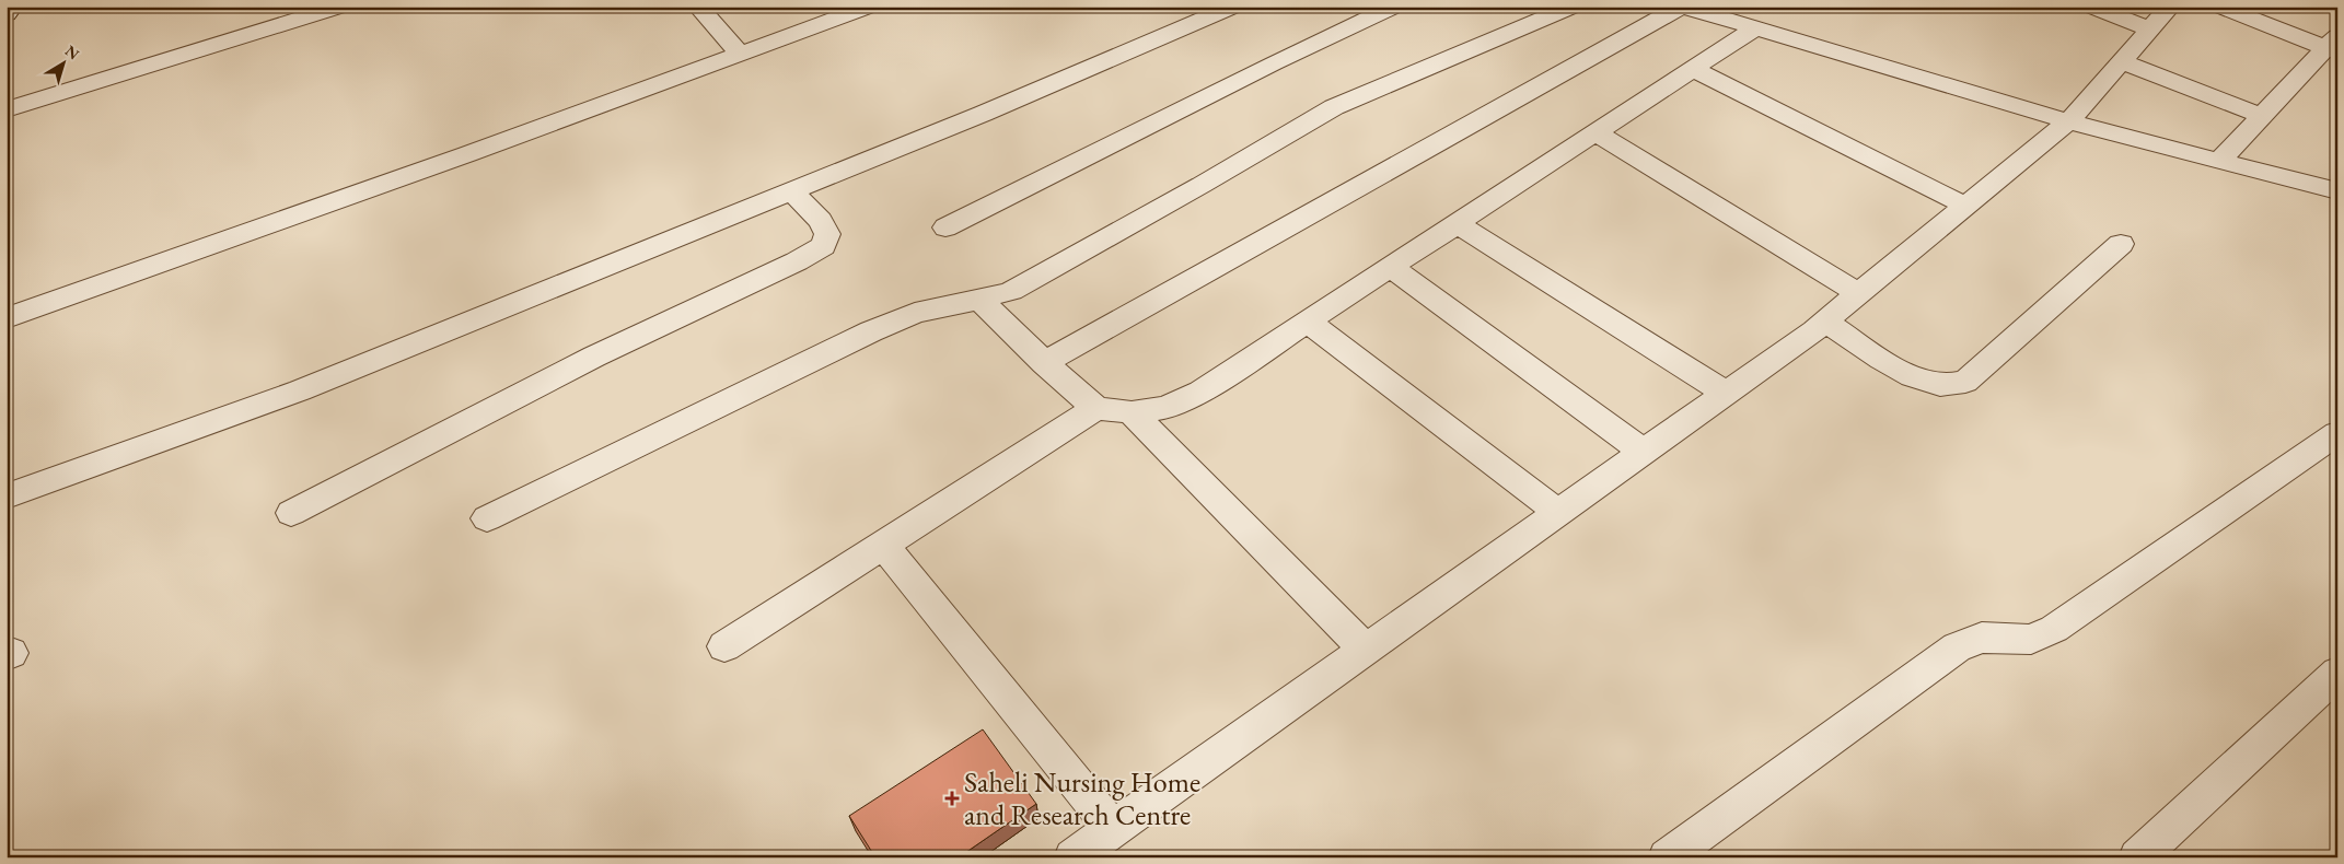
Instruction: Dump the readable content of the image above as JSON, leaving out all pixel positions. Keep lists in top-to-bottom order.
{
  "places": {
    "health": ["Saheli Nursing Home and Research Centre"]
  },
  "north": "top right"
}
